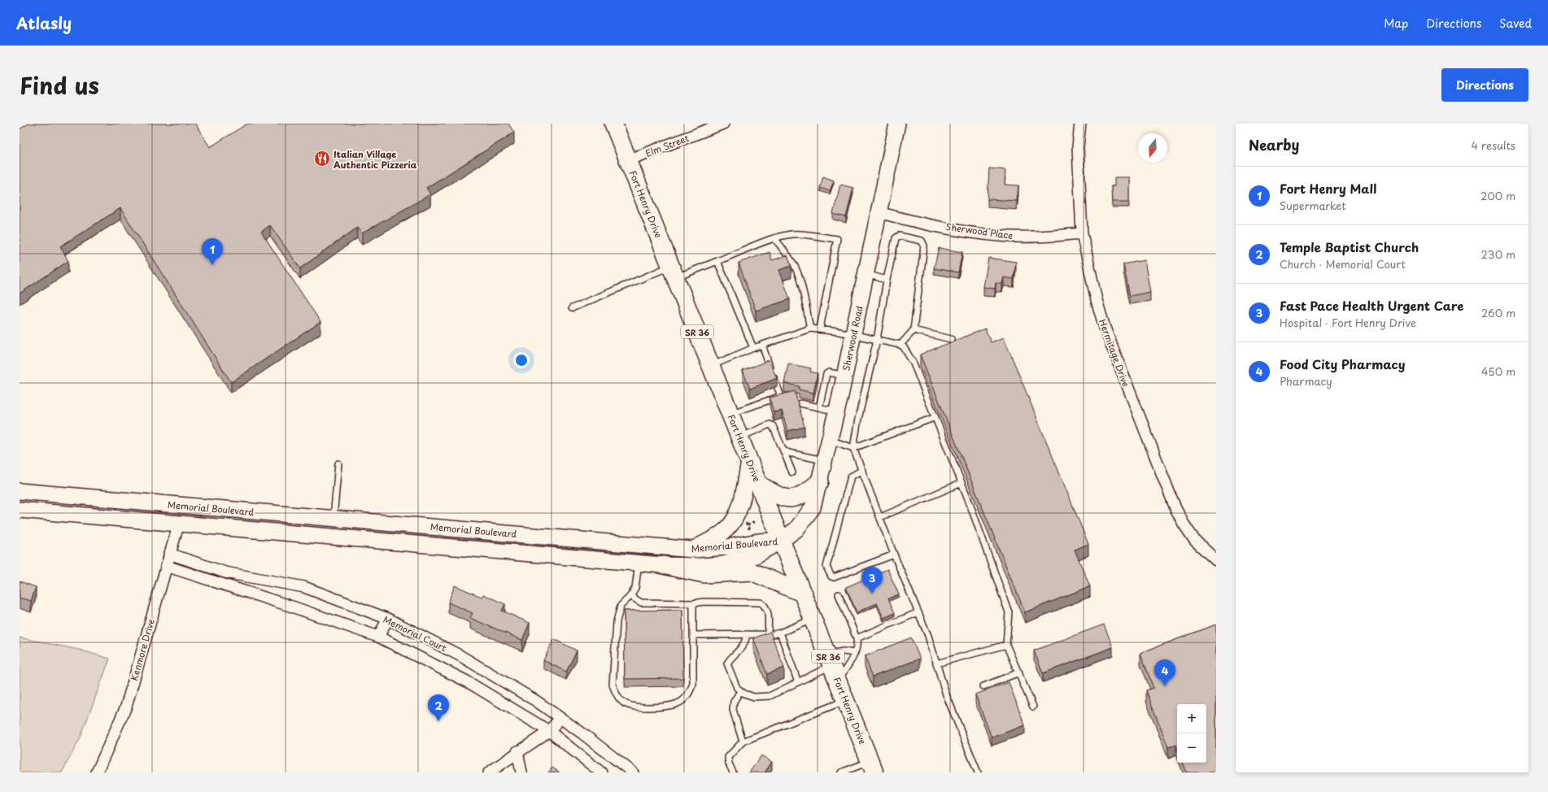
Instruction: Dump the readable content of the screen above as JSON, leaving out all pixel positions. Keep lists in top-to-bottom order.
{
  "streets": {
    "main road": [
      "Fort Henry Drive",
      "SR 36",
      "Sherwood Road",
      "Memorial Boulevard"
    ],
    "street": [
      "Elm Street",
      "Sherwood Place",
      "Hermitage Drive",
      "Memorial Court",
      "Kenmore Drive"
    ]
  },
  "crossings": [
    ["Elm Street", "Fort Henry Drive"],
    ["Fort Henry Drive", "Sherwood Road"],
    ["Fort Henry Drive", "Memorial Boulevard"],
    ["Sherwood Place", "Sherwood Road"],
    ["Sherwood Place", "Hermitage Drive"],
    ["Sherwood Road", "Memorial Boulevard"],
    ["Memorial Boulevard", "Kenmore Drive"],
    ["Memorial Court", "Kenmore Drive"]
  ],
  "places": {
    "restaurant": ["Italian Village Authentic Pizzeria"]
  },
  "north": "bottom",
  "page": {
    "header": "Atlasly",
    "nav": ["Map", "Directions", "Saved"],
    "title": "Find us",
    "buttons": "Directions",
    "heading": ["Nearby", "4 results"],
    "list": [
      {
        "mark": "1",
        "name": "Fort Henry Mall",
        "note": "Supermarket",
        "value": "200 m"
      },
      {
        "mark": "2",
        "name": "Temple Baptist Church",
        "note": "Church · Memorial Court",
        "value": "230 m"
      },
      {
        "mark": "3",
        "name": "Fast Pace Health Urgent Care",
        "note": "Hospital · Fort Henry Drive",
        "value": "260 m"
      },
      {
        "mark": "4",
        "name": "Food City Pharmacy",
        "note": "Pharmacy",
        "value": "450 m"
      }
    ],
    "pins": [
      "1",
      "3",
      "4",
      "2"
    ],
    "map_buttons": ["+", "−"]
  }
}
